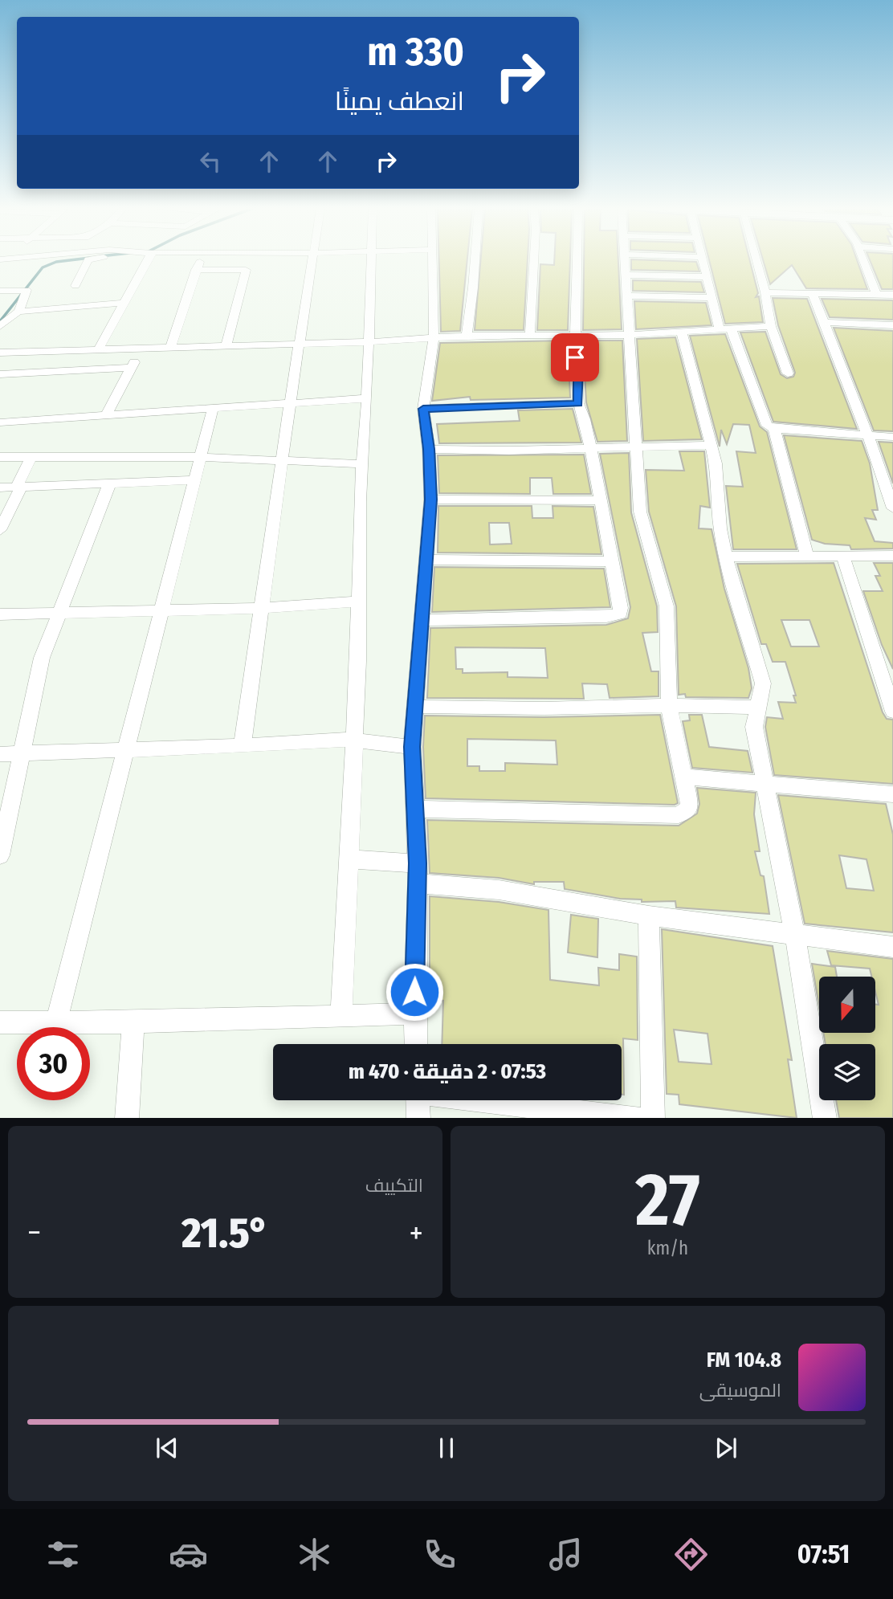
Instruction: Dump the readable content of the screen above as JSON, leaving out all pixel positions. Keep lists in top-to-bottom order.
{
  "north": "bottom",
  "page": {
    "turn": ["330 m", "انعطف يمينًا"],
    "limit": "30",
    "trip": "07:53 · 2 دقيقة · 470 m",
    "tile": [
      ["27", "km/h"],
      "التكييف"
    ],
    "heat": ["−", "21.5°", "+"],
    "song": ["104.8 FM", "الموسيقى"],
    "tabs": "07:51"
  }
}
